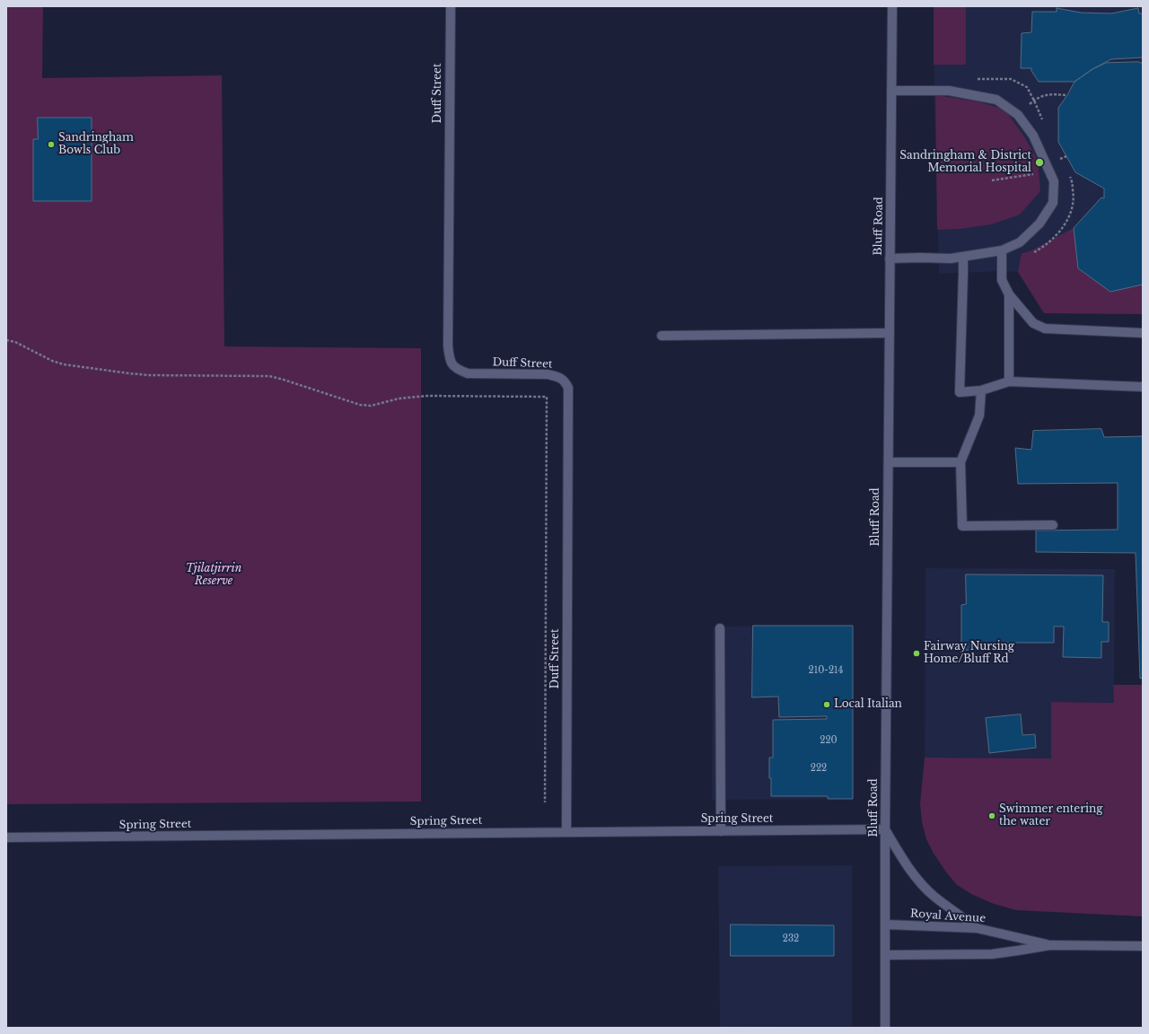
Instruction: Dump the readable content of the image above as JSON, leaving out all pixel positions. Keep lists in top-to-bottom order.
{
  "streets": {
    "street": [
      "Duff Street",
      "Bluff Road",
      "Spring Street",
      "Royal Avenue"
    ]
  },
  "crossings": [
    ["Duff Street", "Spring Street"],
    ["Bluff Road", "Spring Street"],
    ["Bluff Road", "Royal Avenue"]
  ],
  "parks": ["Tjilatjirrin Reserve"],
  "places": [
    "Sandringham Bowls Club",
    "Sandringham & District Memorial Hospital",
    "Fairway Nursing Home/Bluff Rd",
    "Local Italian",
    "Swimmer entering the water"
  ],
  "house_numbers": [
    "210-214",
    "220",
    "222",
    "232"
  ]
}
